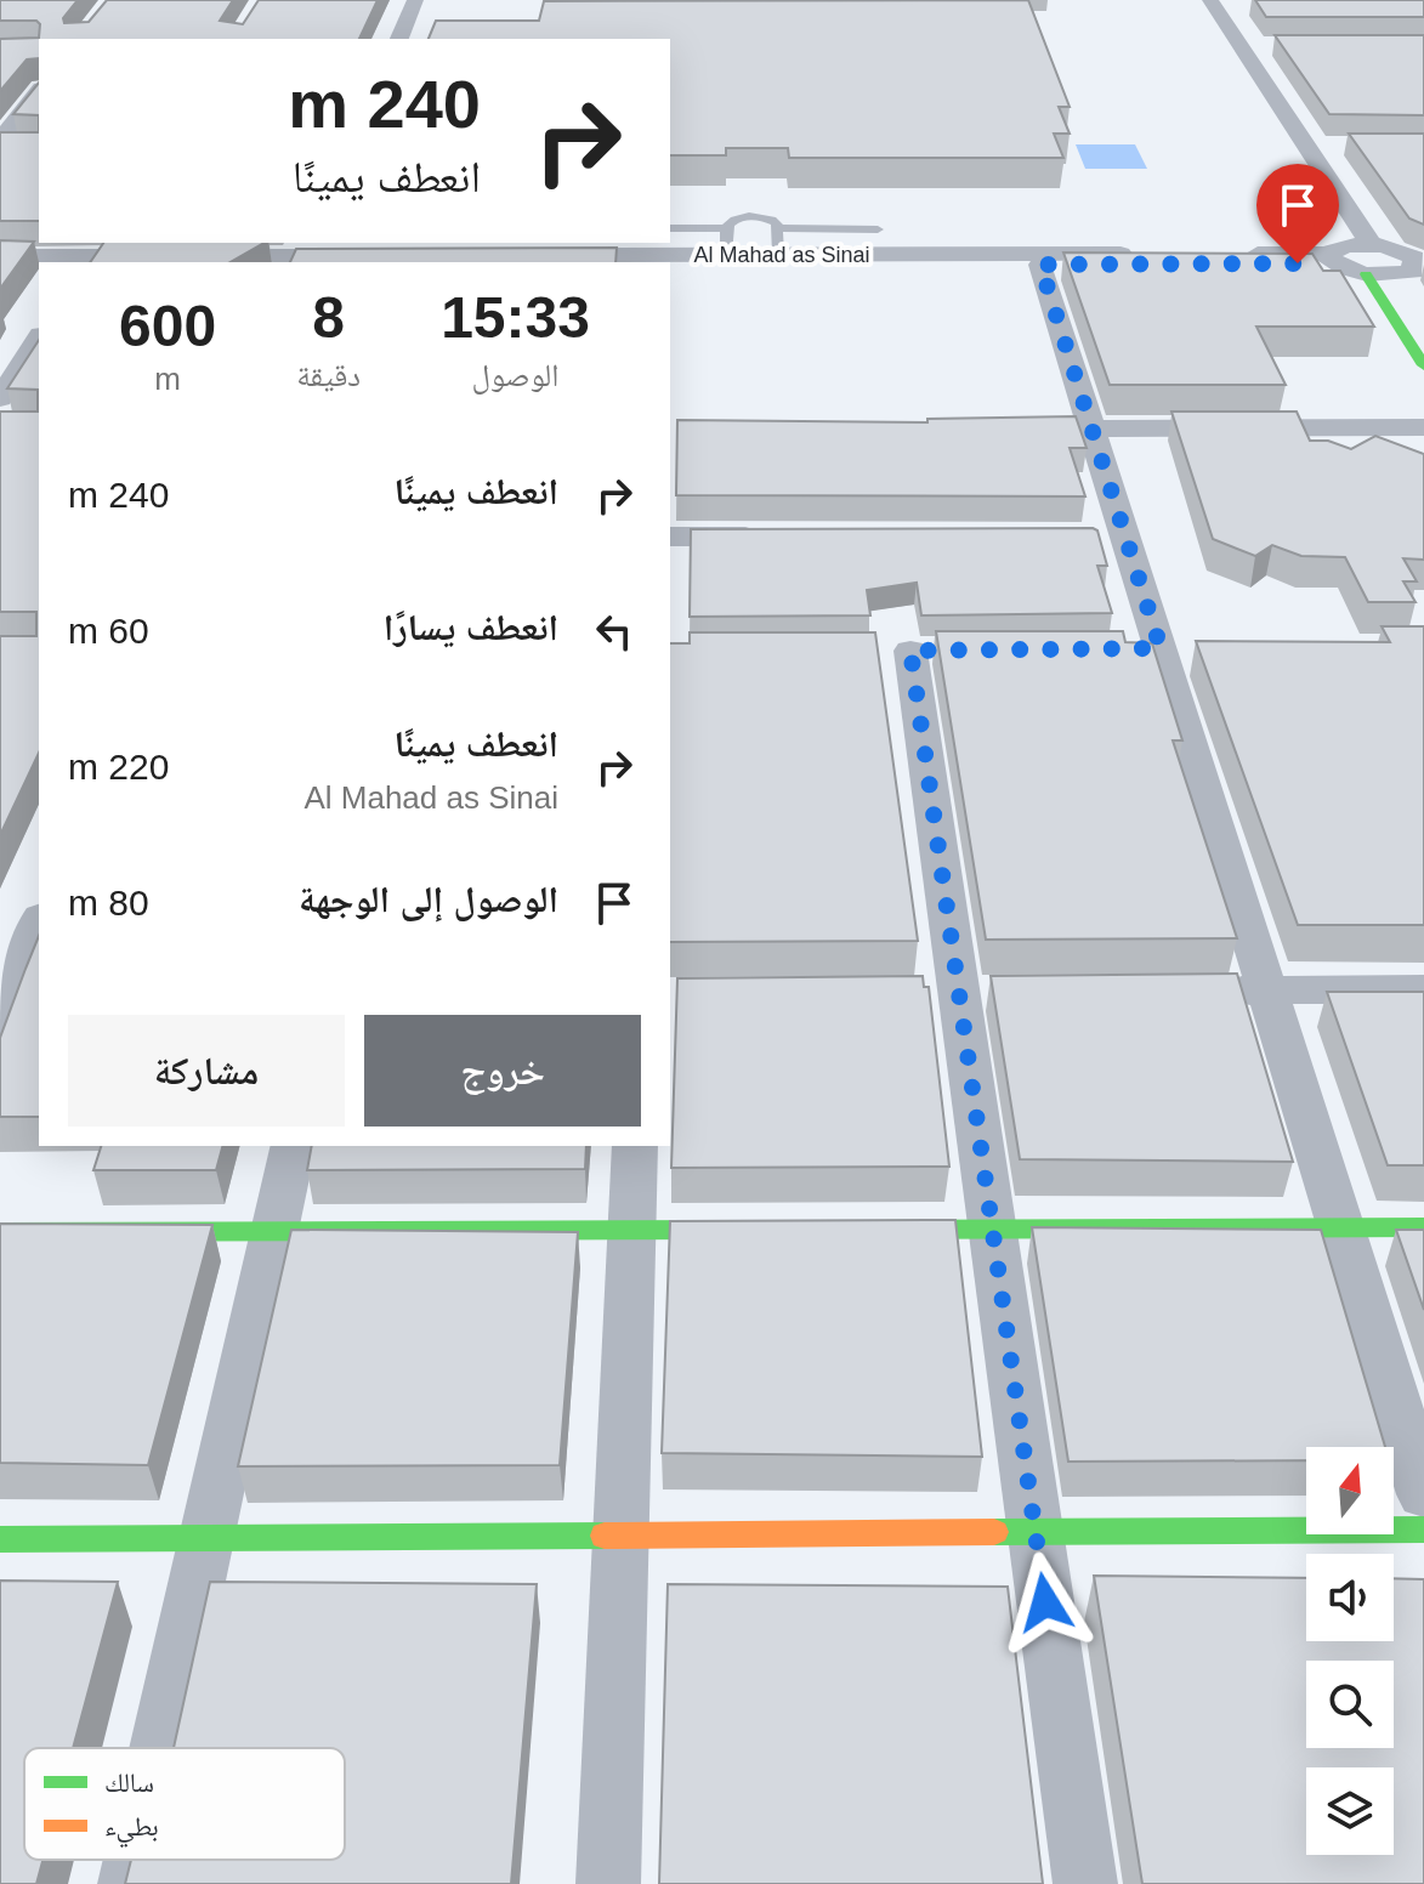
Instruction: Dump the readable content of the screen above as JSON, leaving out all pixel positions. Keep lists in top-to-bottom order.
{
  "streets": {
    "street": ["Al Mahad as Sinai"]
  },
  "legend": ["سالك", "بطيء"],
  "north": "top",
  "page": {
    "turn": ["240 m", "انعطف يمينًا"],
    "eta": [
      "15:33",
      "الوصول",
      "8",
      "دقيقة",
      "600",
      "m"
    ],
    "list": [
      {
        "name": "انعطف يمينًا",
        "value": "240 m"
      },
      {
        "name": "انعطف يسارًا",
        "value": "60 m"
      },
      {
        "name": "انعطف يمينًا",
        "note": "Al Mahad as Sinai",
        "value": "220 m"
      },
      {
        "name": "الوصول إلى الوجهة",
        "value": "80 m"
      }
    ],
    "buttons": ["خروج", "مشاركة"]
  }
}
